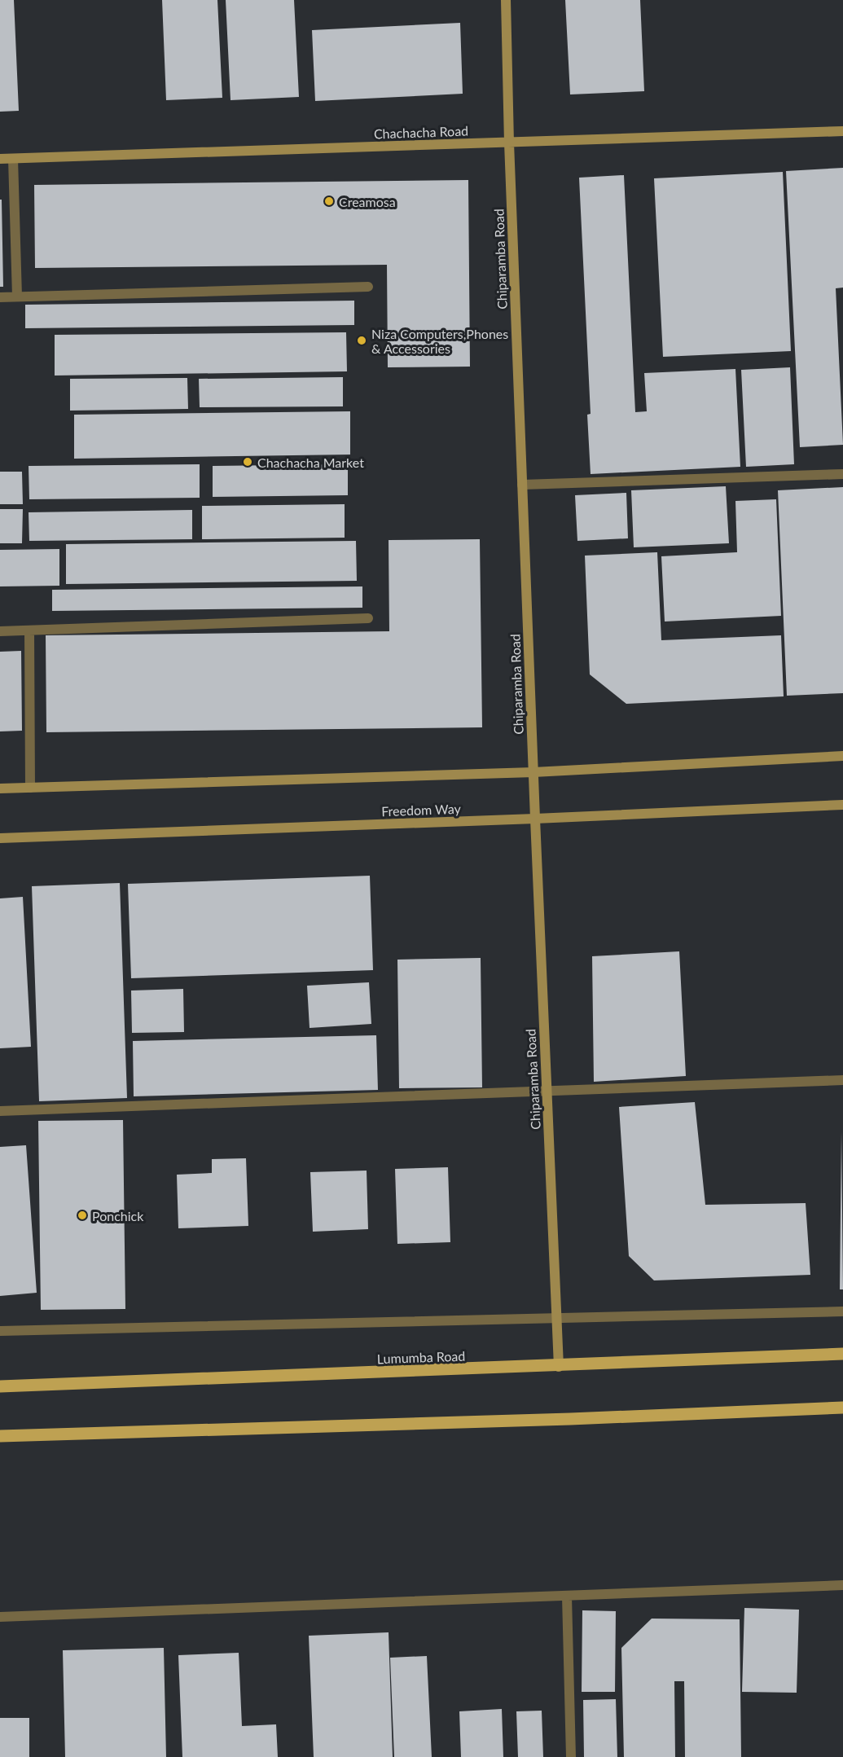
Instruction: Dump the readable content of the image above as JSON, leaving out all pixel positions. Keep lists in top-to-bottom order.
{
  "streets": {
    "main road": ["Lumumba Road"],
    "street": ["Chachacha Road", "Chiparamba Road", "Freedom Way"]
  },
  "crossings": [
    ["Chachacha Road", "Chiparamba Road"],
    ["Chiparamba Road", "Freedom Way"],
    ["Chiparamba Road", "Lumumba Road"]
  ],
  "places": [
    "Creamosa",
    "Niza Computers,Phones & Accessories",
    "Chachacha Market",
    "Ponchick"
  ]
}
